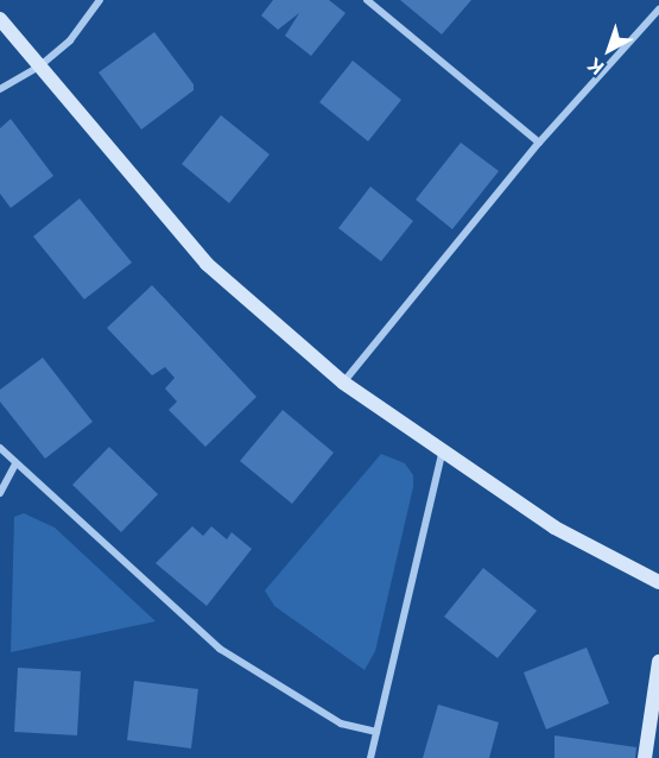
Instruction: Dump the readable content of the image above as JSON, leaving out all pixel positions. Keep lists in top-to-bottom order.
{
  "north": "bottom left"
}
